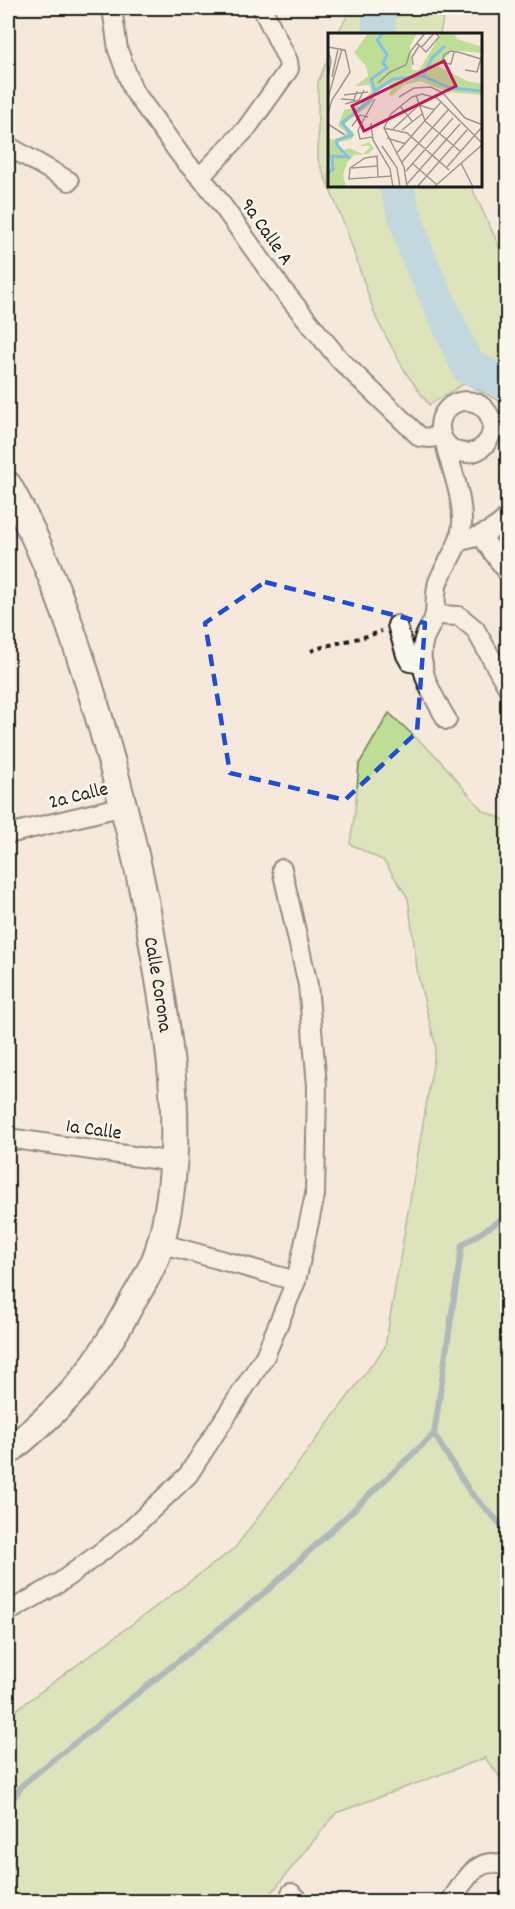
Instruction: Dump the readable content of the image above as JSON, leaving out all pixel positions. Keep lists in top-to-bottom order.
{
  "streets": {
    "street": [
      "9a Calle A",
      "2a Calle",
      "Calle Corona",
      "1a Calle"
    ]
  },
  "crossings": [
    ["2a Calle", "Calle Corona"],
    ["Calle Corona", "1a Calle"]
  ]
}
